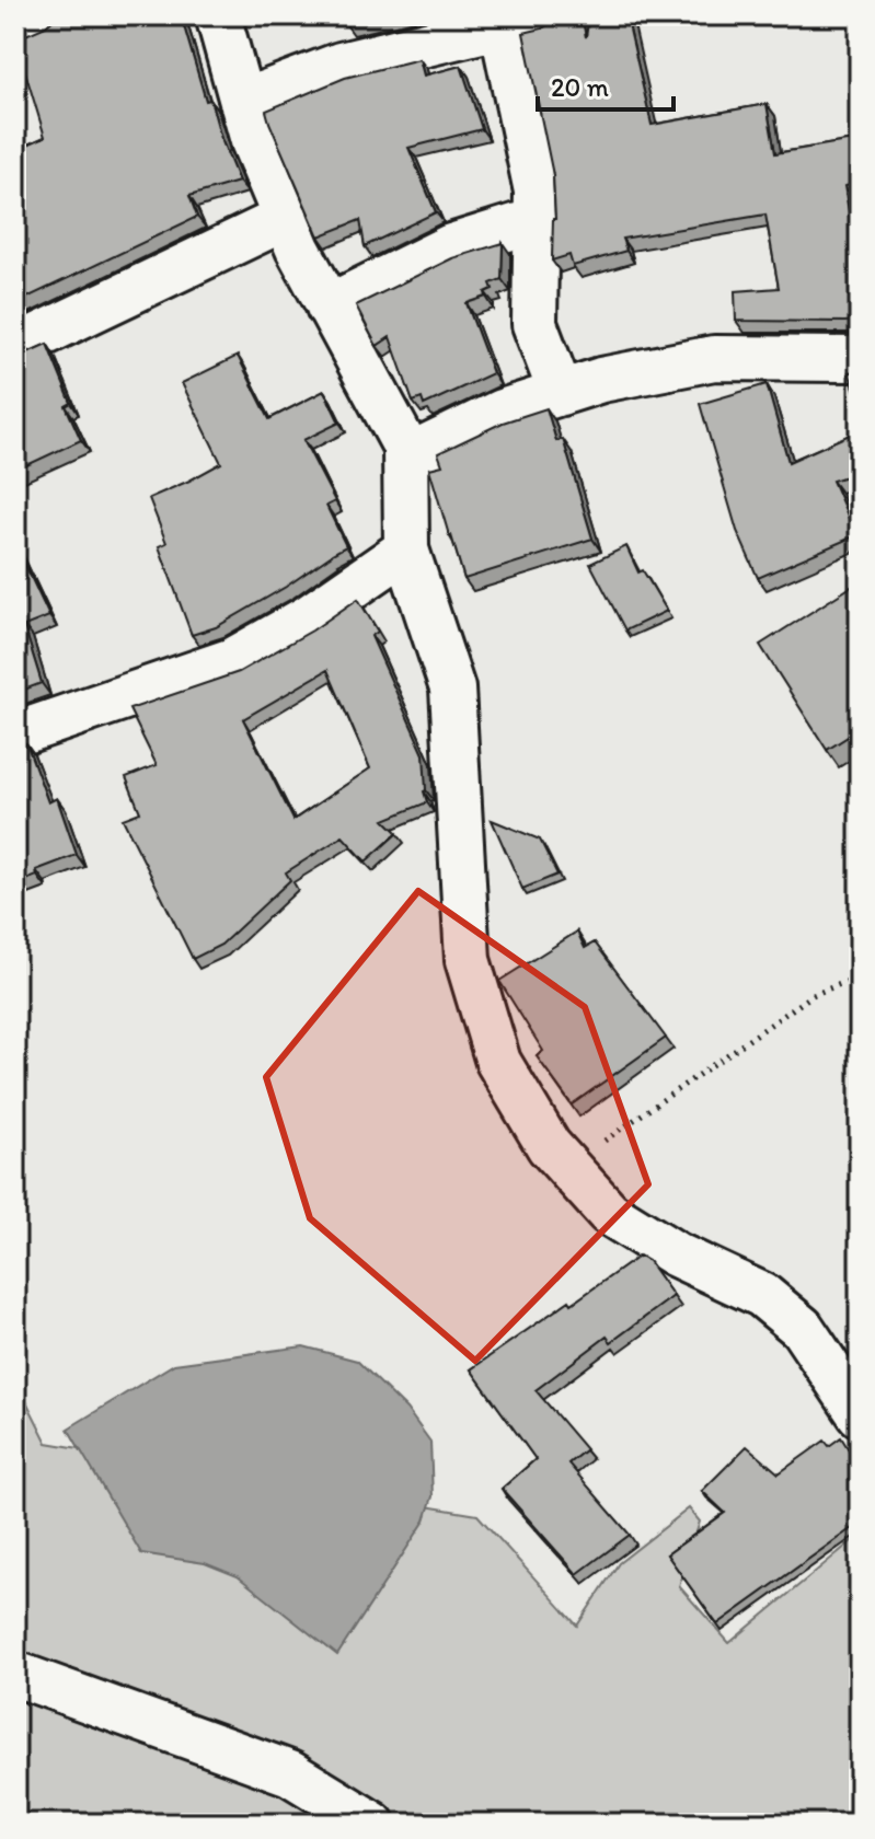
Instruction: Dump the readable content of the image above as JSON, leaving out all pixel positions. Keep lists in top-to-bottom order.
{
  "scale_bar": "20 m"
}
